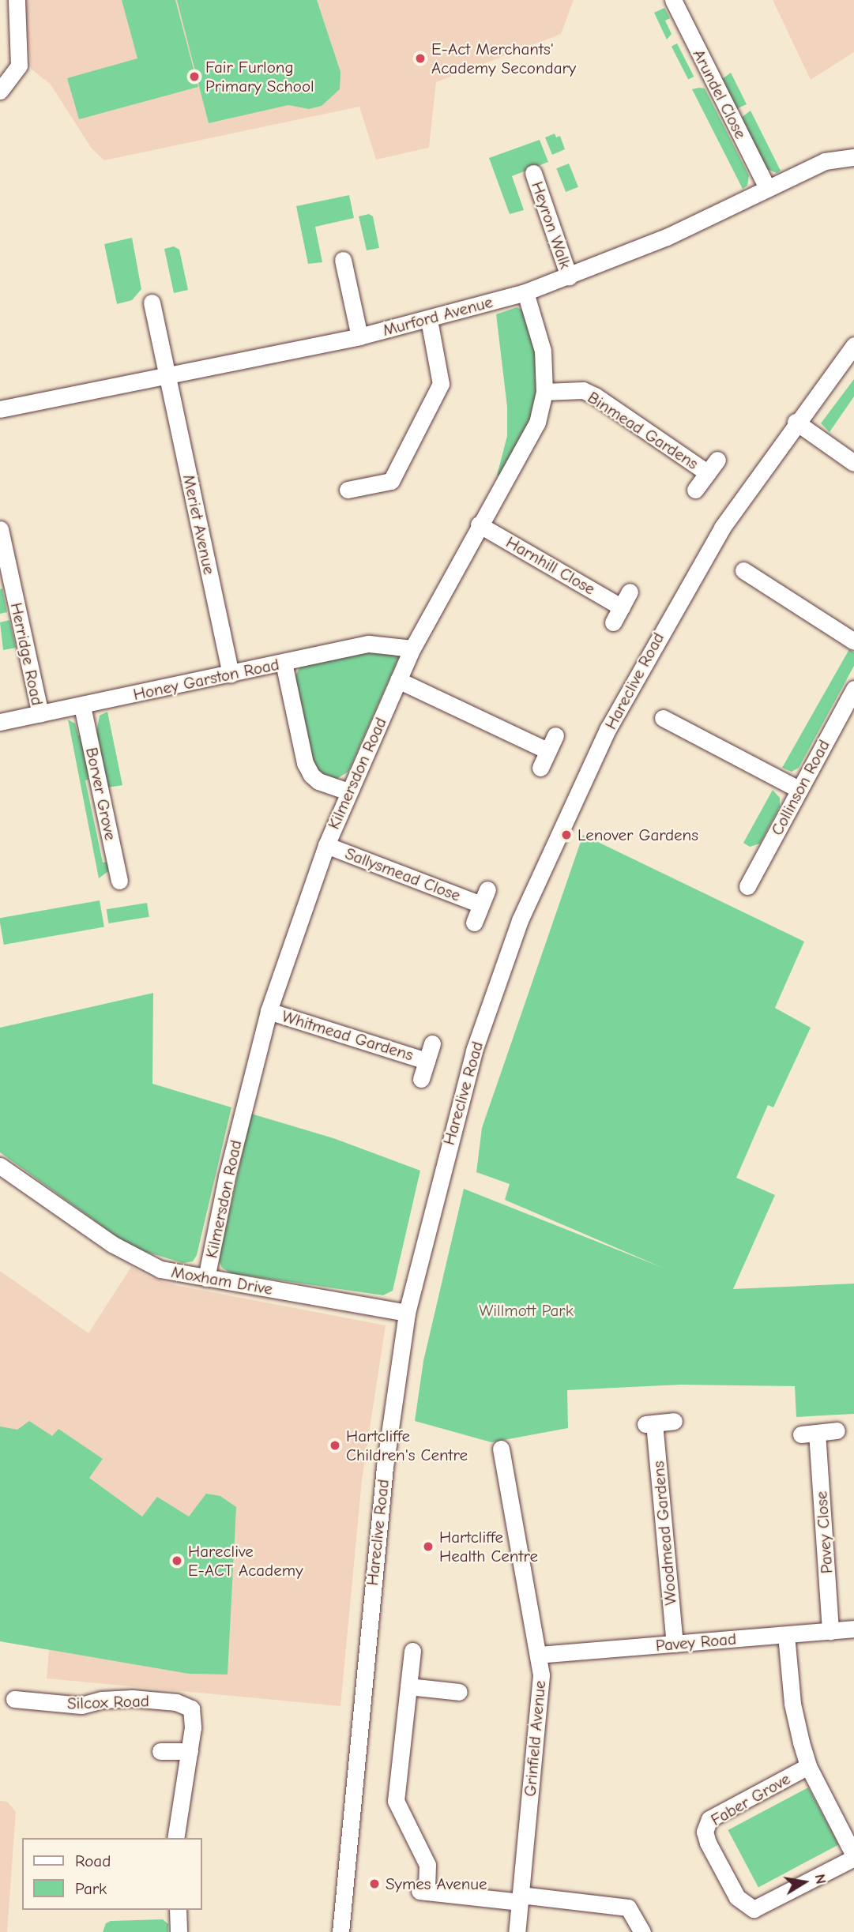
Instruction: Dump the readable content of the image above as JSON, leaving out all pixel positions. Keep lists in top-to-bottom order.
{
  "streets": {
    "street": [
      "Arundel Close",
      "Heyron Walk",
      "Murford Avenue",
      "Binmead Gardens",
      "Meriet Avenue",
      "Harnhill Close",
      "Herridge Road",
      "Honey Garston Road",
      "Hareclive Road",
      "Kilmersdon Road",
      "Collinson Road",
      "Borver Grove",
      "Sallysmead Close",
      "Whitmead Gardens",
      "Moxham Drive",
      "Pavey Close",
      "Woodmead Gardens",
      "Pavey Road",
      "Silcox Road",
      "Grinfield Avenue",
      "Faber Grove"
    ]
  },
  "crossings": [
    ["Arundel Close", "Murford Avenue"],
    ["Heyron Walk", "Murford Avenue"],
    ["Murford Avenue", "Meriet Avenue"],
    ["Murford Avenue", "Kilmersdon Road"],
    ["Binmead Gardens", "Kilmersdon Road"],
    ["Meriet Avenue", "Honey Garston Road"],
    ["Harnhill Close", "Kilmersdon Road"],
    ["Herridge Road", "Honey Garston Road"],
    ["Honey Garston Road", "Kilmersdon Road"],
    ["Honey Garston Road", "Borver Grove"],
    ["Hareclive Road", "Moxham Drive"],
    ["Kilmersdon Road", "Sallysmead Close"],
    ["Kilmersdon Road", "Whitmead Gardens"],
    ["Kilmersdon Road", "Moxham Drive"],
    ["Pavey Close", "Pavey Road"],
    ["Woodmead Gardens", "Pavey Road"],
    ["Pavey Road", "Grinfield Avenue"]
  ],
  "parks": ["Willmott Park"],
  "places": [
    "E-Act Merchants' Academy Secondary",
    "Fair Furlong Primary School",
    "Lenover Gardens",
    "Hartcliffe Children's Centre",
    "Hartcliffe Health Centre",
    "Hareclive E-ACT Academy",
    "Symes Avenue"
  ],
  "legend": ["Road", "Park"],
  "north": "right"
}
